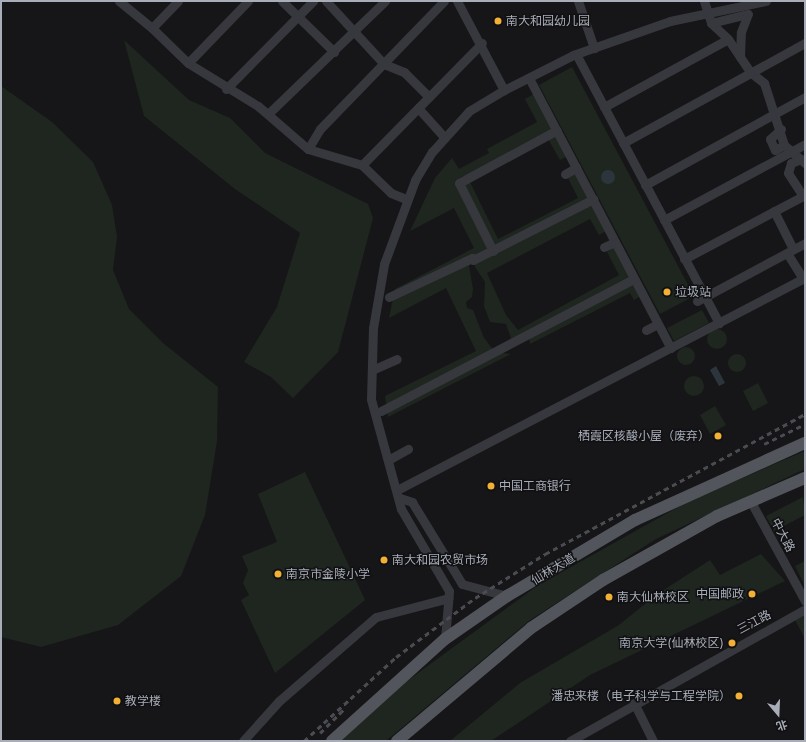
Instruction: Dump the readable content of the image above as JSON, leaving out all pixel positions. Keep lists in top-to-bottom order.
{
  "streets": {
    "main road": ["仙林大道"],
    "street": ["中大路", "三江路"]
  },
  "places": [
    "南大和园幼儿园",
    "垃圾站",
    "栖霞区核酸小屋（废弃）",
    "中国工商银行",
    "南大和园农贸市场",
    "南京市金陵小学",
    "中国邮政",
    "南大仙林校区",
    "南京大学(仙林校区)",
    "潘忠来楼（电子科学与工程学院）",
    "教学楼"
  ],
  "north": "bottom"
}
